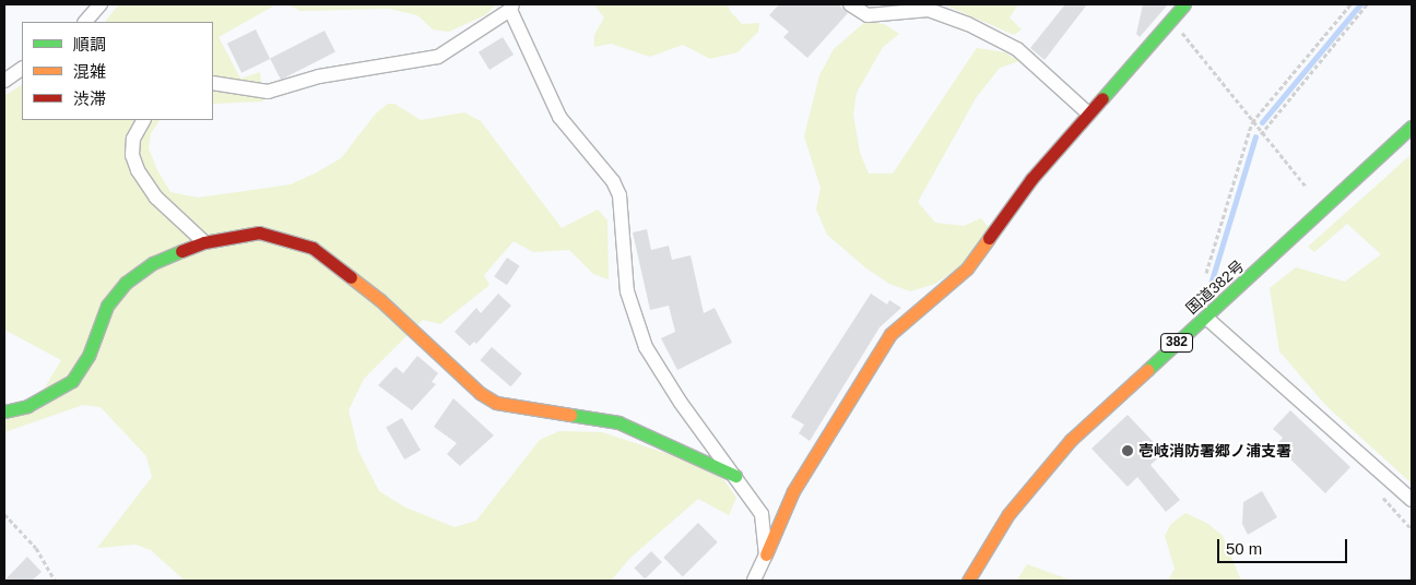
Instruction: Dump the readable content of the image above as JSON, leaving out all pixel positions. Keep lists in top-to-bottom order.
{
  "streets": {
    "main road": ["国道382号", "382"]
  },
  "places": ["壱岐消防署郷ノ浦支署"],
  "legend": ["順調", "混雑", "渋滞"],
  "scale_bar": "50 m"
}
